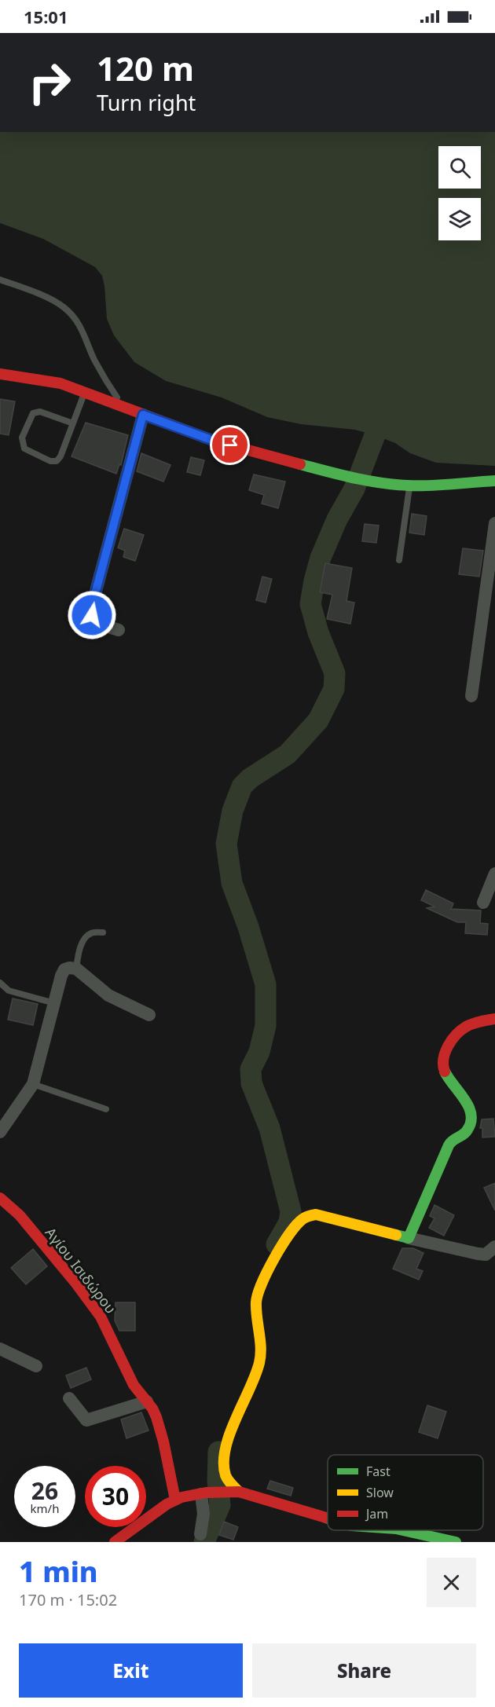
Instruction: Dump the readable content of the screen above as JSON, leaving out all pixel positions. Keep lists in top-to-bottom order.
{
  "streets": {
    "street": ["Αγίου Ισιδώρου"]
  },
  "legend": ["Fast", "Slow", "Jam"],
  "page": {
    "status": "15:01",
    "turn": ["120 m", "Turn right"],
    "speed": "26 km/h",
    "limit": "30",
    "heading": ["1 min", "170 m · 15:02"],
    "buttons": ["Exit", "Share"]
  }
}
